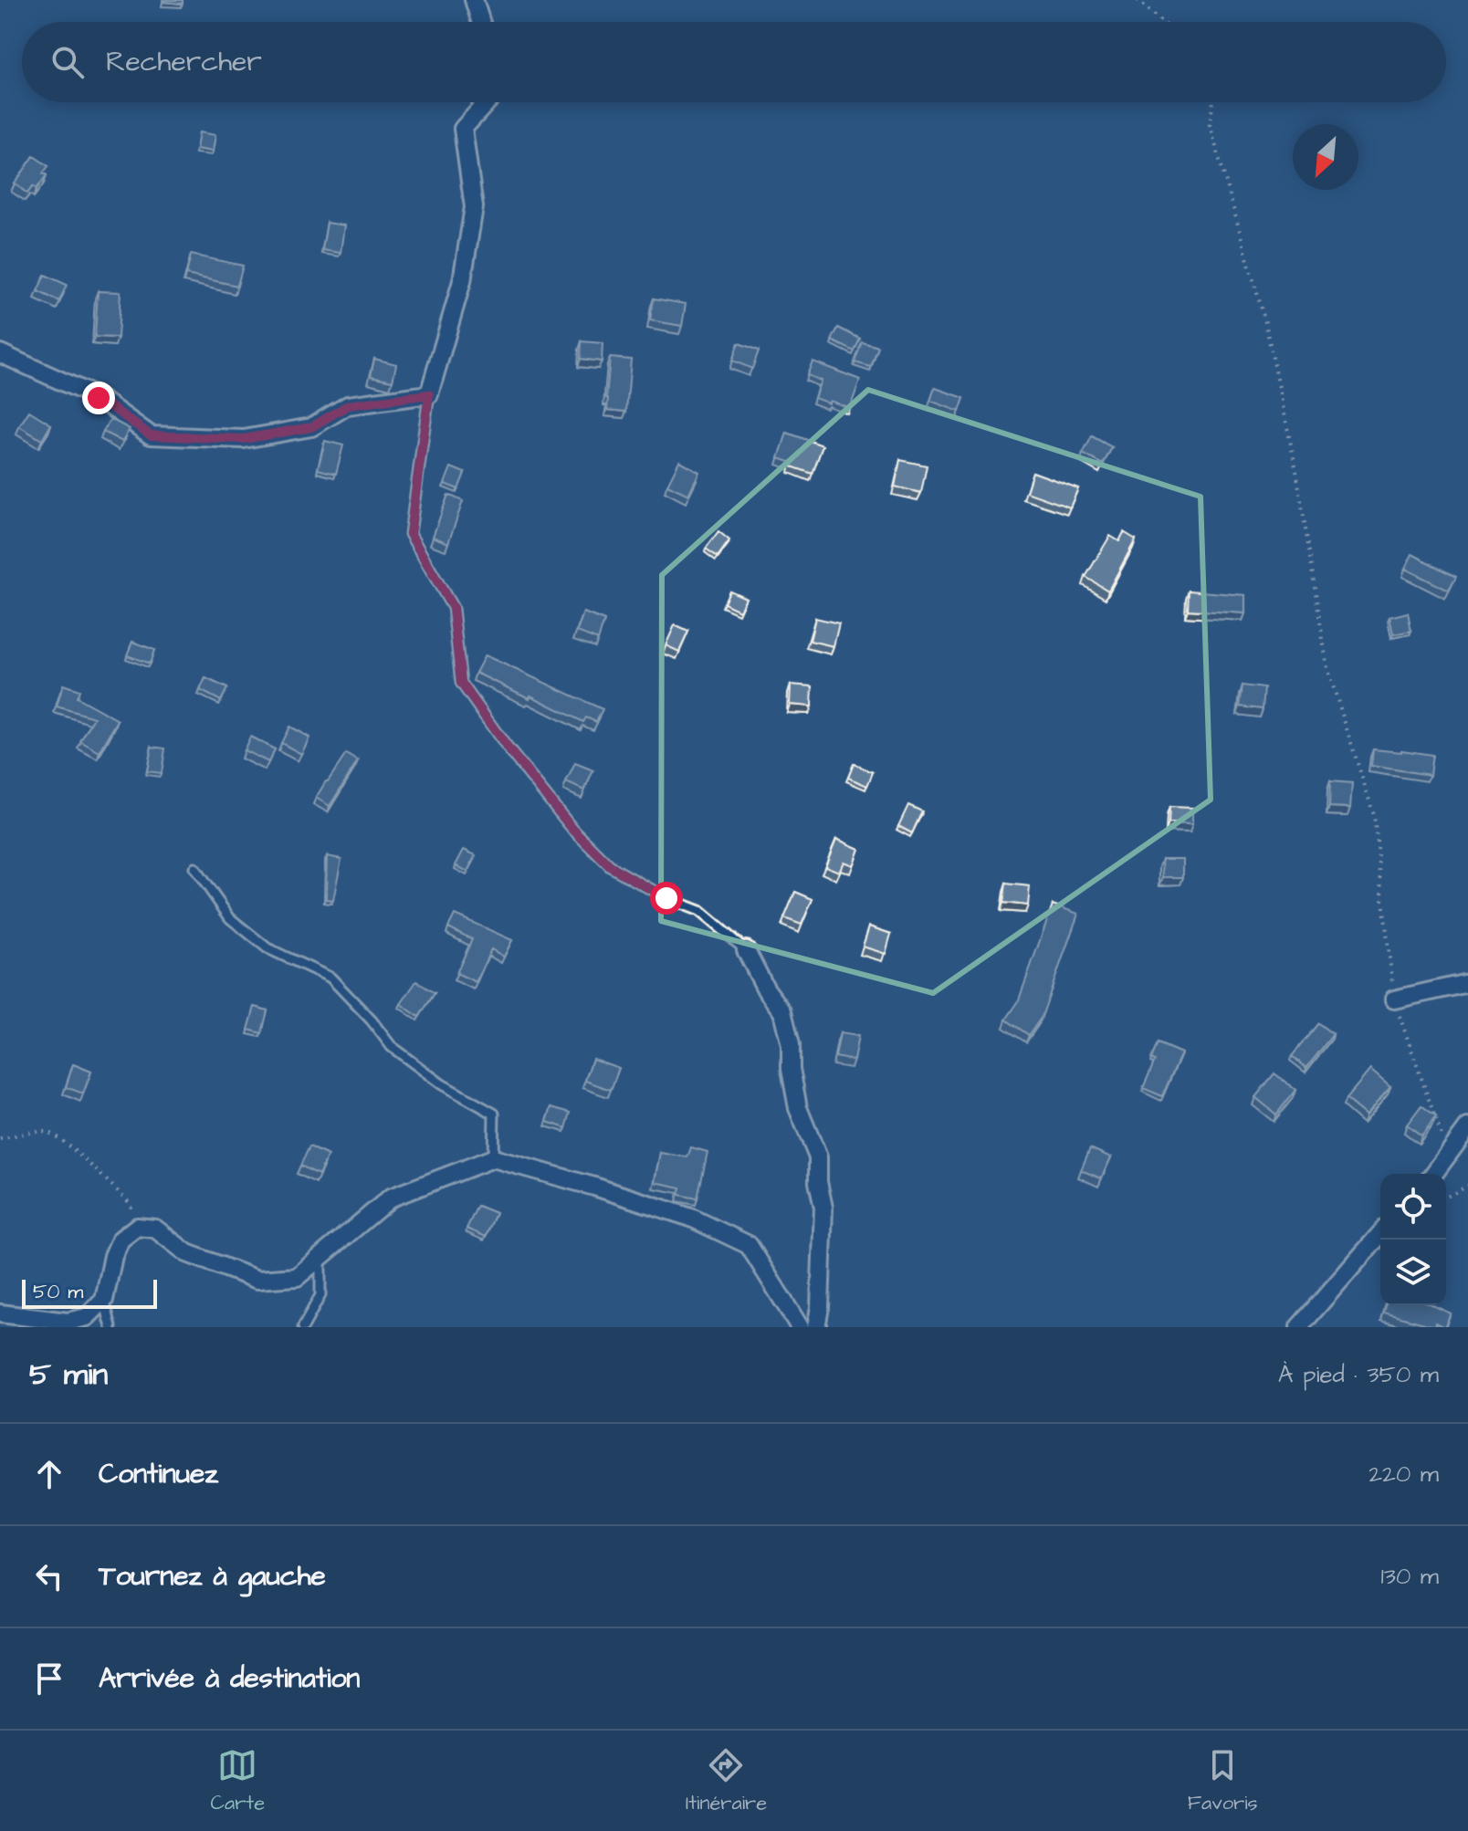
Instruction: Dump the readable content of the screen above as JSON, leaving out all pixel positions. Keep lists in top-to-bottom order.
{
  "scale_bar": "50 m",
  "north": "bottom left",
  "page": {
    "search": "Rechercher",
    "scale": "50 m",
    "heading": ["5 min", "À pied · 350 m"],
    "list": [
      ["Continuez", "220 m"],
      ["Tournez à gauche", "130 m"],
      "Arrivée à destination"
    ],
    "nav": ["Carte", "Itinéraire", "Favoris"]
  }
}
